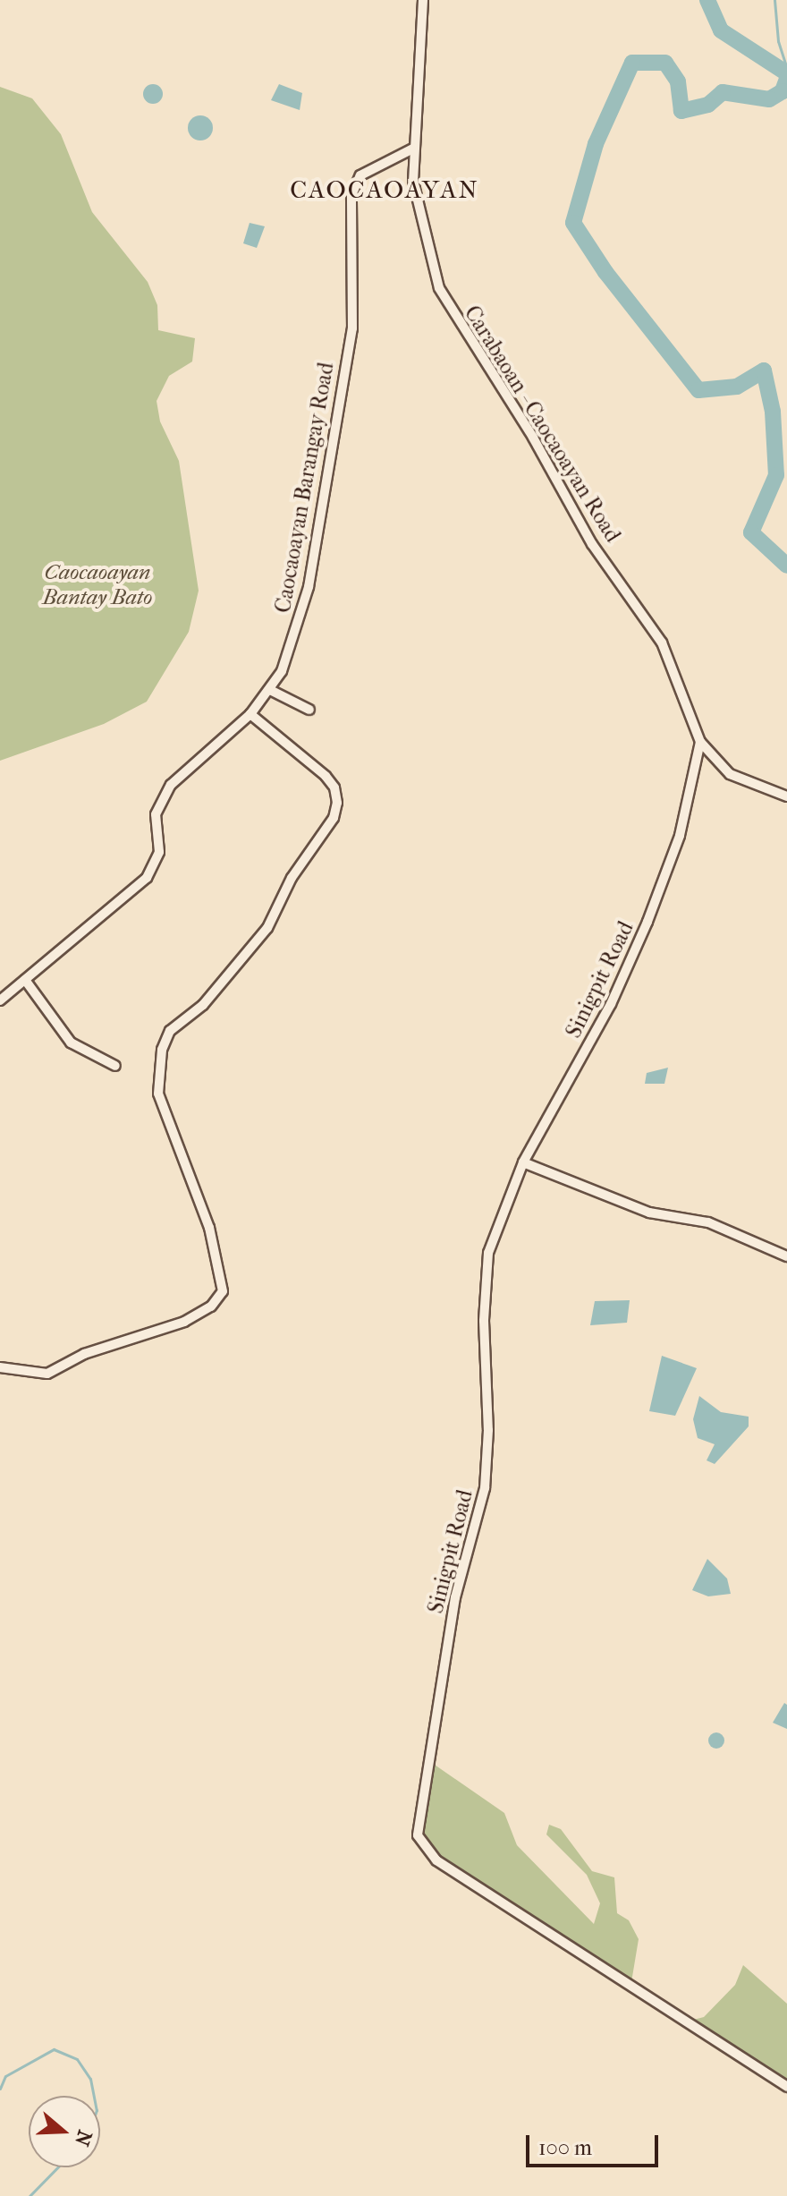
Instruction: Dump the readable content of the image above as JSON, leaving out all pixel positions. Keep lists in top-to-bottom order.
{
  "streets": {
    "street": ["Carabaoan - Caocaoayan Road", "Caocaoayan Barangay Road", "Sinigpit Road"]
  },
  "crossings": [
    ["Carabaoan - Caocaoayan Road", "Caocaoayan Barangay Road"],
    ["Carabaoan - Caocaoayan Road", "Sinigpit Road"]
  ],
  "districts": ["CAOCAOAYAN"],
  "parks": ["Caocaoayan Bantay Bato"],
  "scale_bar": "100 m",
  "north": "right"
}
